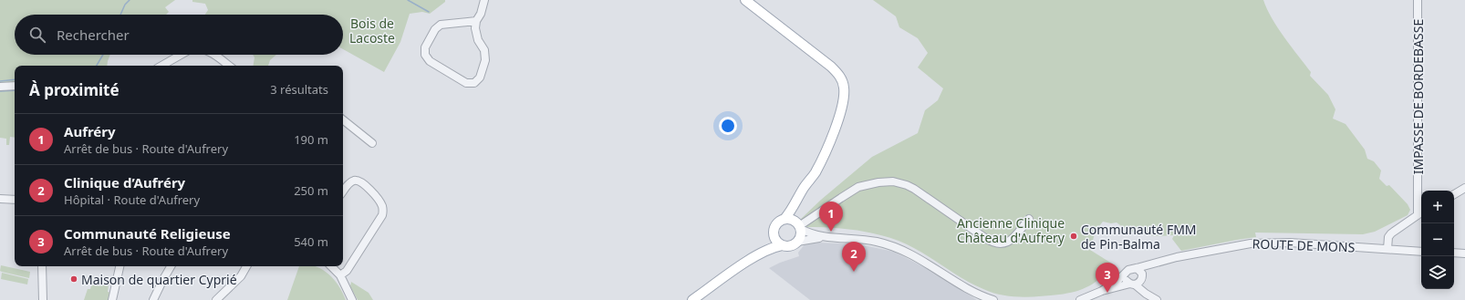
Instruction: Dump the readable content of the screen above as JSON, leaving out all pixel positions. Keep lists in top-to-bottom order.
{
  "streets": {
    "street": ["IMPASSE DE BORDEBASSE", "ROUTE DE MONS"]
  },
  "parks": ["Bois de Lacoste", "Ancienne Clinique Château d'Aufrery"],
  "places": ["Communauté FMM de Pin-Balma", "Maison de quartier Cyprié"],
  "page": {
    "search": "Rechercher",
    "heading": ["À proximité", "3 résultats"],
    "list": [
      {
        "mark": "1",
        "name": "Aufréry",
        "note": "Arrêt de bus · Route d'Aufrery",
        "value": "190 m"
      },
      {
        "mark": "2",
        "name": "Clinique d’Aufréry",
        "note": "Hôpital · Route d'Aufrery",
        "value": "250 m"
      },
      {
        "mark": "3",
        "name": "Communauté Religieuse",
        "note": "Arrêt de bus · Route d'Aufrery",
        "value": "540 m"
      }
    ],
    "map_buttons": ["+", "−"],
    "pins": ["1", "2", "3"]
  }
}
